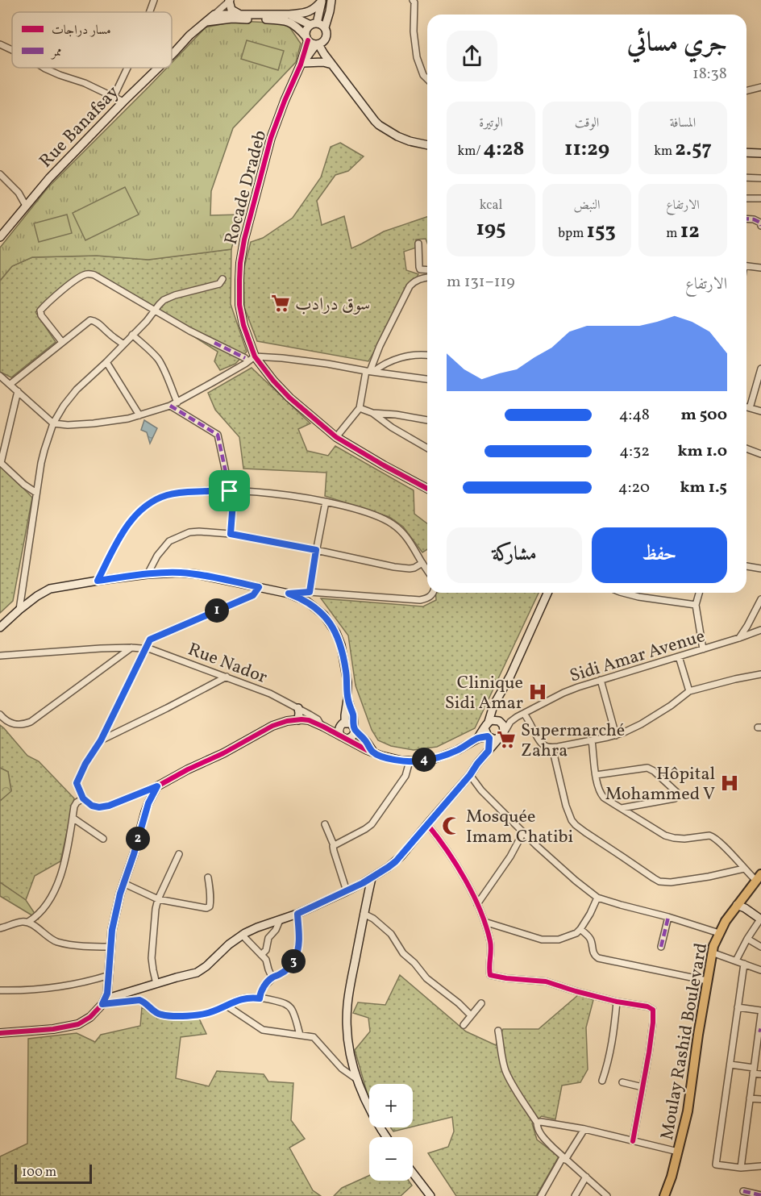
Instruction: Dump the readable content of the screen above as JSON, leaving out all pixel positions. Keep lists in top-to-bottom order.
{
  "streets": {
    "main road": ["Moulay Rashid Boulevard"],
    "street": [
      "Rue Banafsay",
      "Rocade Dradeb",
      "Sidi Amar Avenue",
      "Rue Nador"
    ]
  },
  "places": {
    "supermarket": ["سوق درادب", "Supermarché Zahra"],
    "hospital": ["Clinique Sidi Amar", "Hôpital Mohammed V"],
    "mosque": ["Mosquée Imam Chatibi"]
  },
  "legend": ["مسار دراجات", "ممر"],
  "scale_bar": "100 m",
  "page": {
    "heading": ["جري مسائي", "18:38"],
    "stats": [
      ["المسافة", "2.57 km"],
      ["الوقت", "11:29"],
      ["الوتيرة", "4:28 /km"],
      ["الارتفاع", "12 m"],
      ["النبض", "153 bpm"],
      ["kcal", "195"]
    ],
    "chart": ["الارتفاع", "119–131 m"],
    "list": [
      {
        "name": "500 m",
        "note": "4:48"
      },
      {
        "name": "1.0 km",
        "note": "4:32"
      },
      {
        "name": "1.5 km",
        "note": "4:20"
      }
    ],
    "buttons": ["حفظ", "مشاركة"],
    "pins": [
      "1",
      "4",
      "2",
      "3"
    ],
    "map_buttons": ["+", "−"],
    "scale": "100 m"
  }
}
